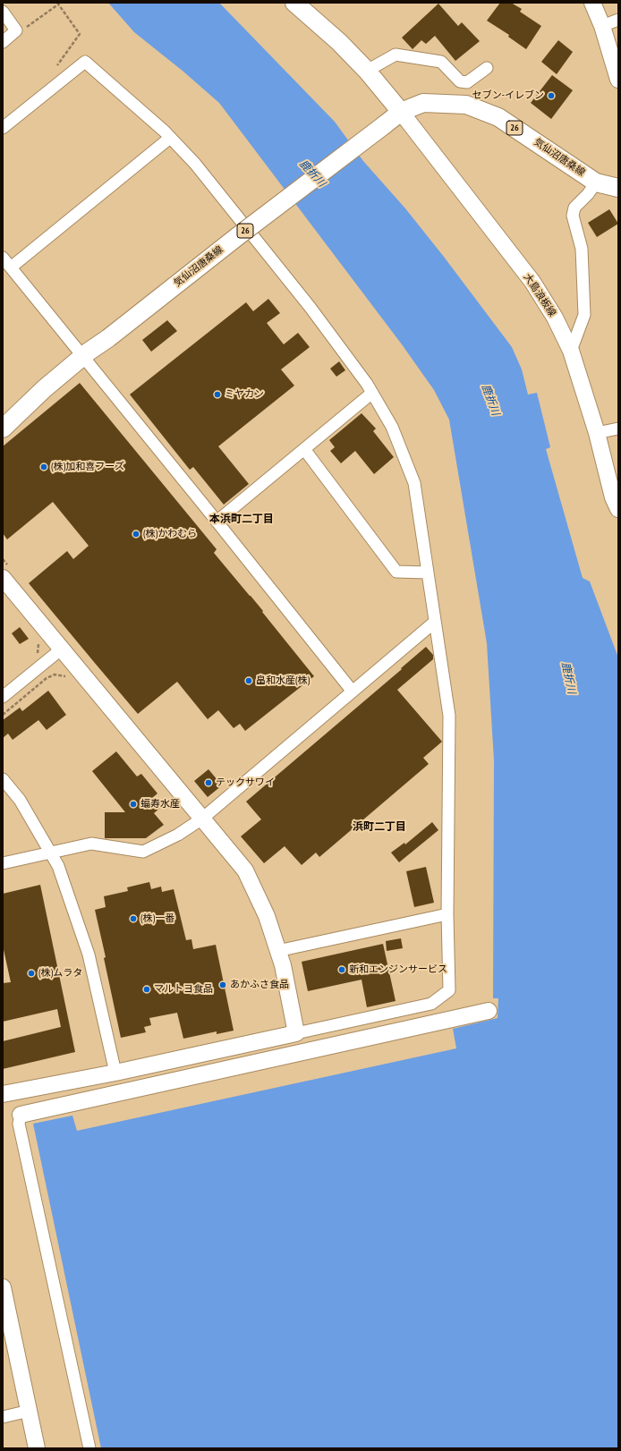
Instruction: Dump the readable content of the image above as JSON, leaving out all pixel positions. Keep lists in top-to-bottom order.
{
  "streets": {
    "main road": ["26", "気仙沼唐桑線"],
    "street": ["大島浪板線"]
  },
  "crossings": [
    ["気仙沼唐桑線", "大島浪板線"]
  ],
  "districts": ["本浜町二丁目", "浜町二丁目"],
  "water": ["鹿折川"],
  "places": [
    "セブン-イレブン",
    "ミヤカン",
    "(株)加和喜フーズ",
    "(株)かわむら",
    "畠和水産(株)",
    "テックサワイ",
    "蝠寿水産",
    "(株)一番",
    "新和エンジンサービス",
    "(株)ムラタ",
    "あかふさ食品",
    "マルトヨ食品"
  ]
}
